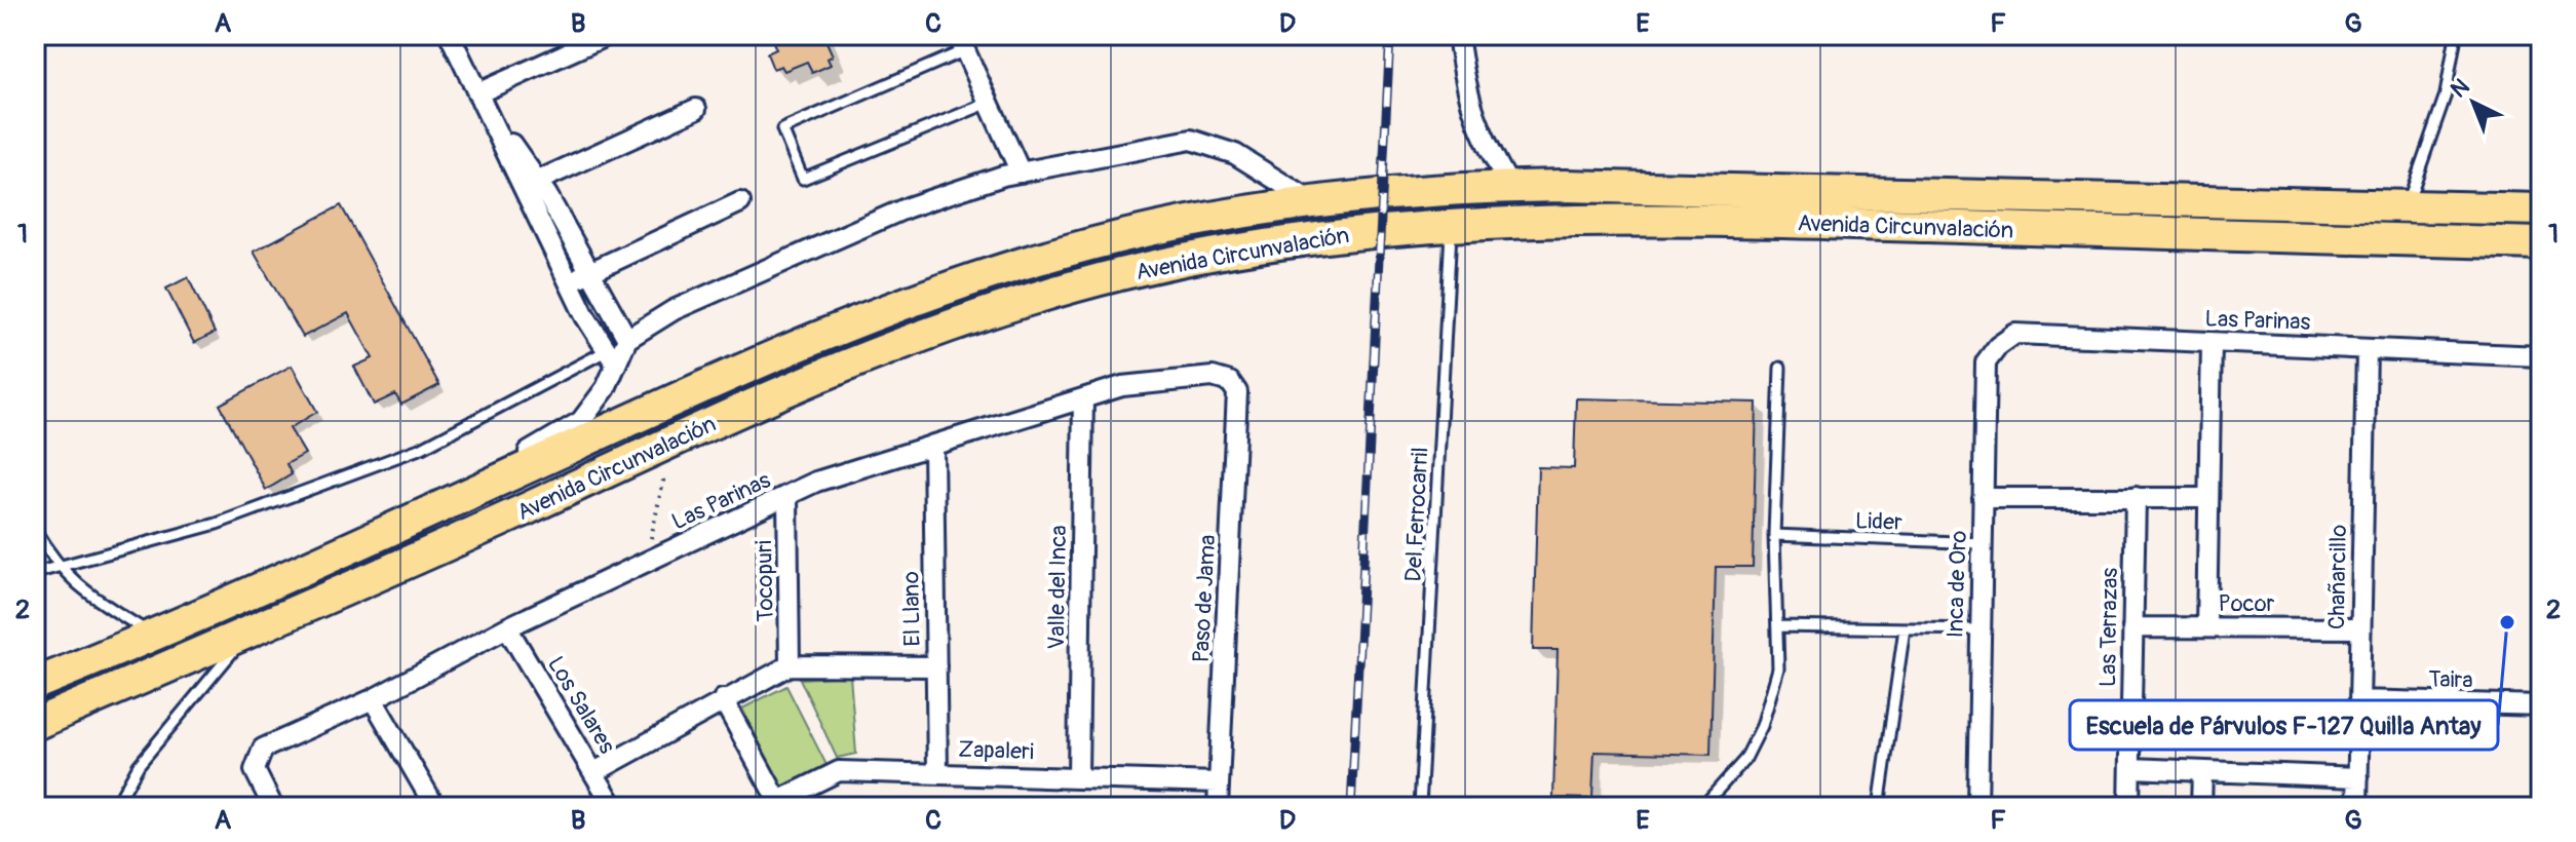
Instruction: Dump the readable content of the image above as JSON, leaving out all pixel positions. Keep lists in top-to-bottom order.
{
  "streets": {
    "highway": ["Avenida Circunvalación"],
    "street": [
      "Las Parinas",
      "Chañarcillo",
      "Tocopuri",
      "Inca de Oro",
      "Valle del Inca",
      "Paso de Jama",
      "Pocor",
      "El Llano",
      "Las Terrazas",
      "Taira",
      "Los Salares",
      "Zapaleri"
    ],
    "lane": ["Del Ferrocarril", "Lider"]
  },
  "crossings": [
    ["Avenida Circunvalación", "Del Ferrocarril"],
    ["Las Parinas", "Chañarcillo"],
    ["Las Parinas", "Tocopuri"],
    ["Las Parinas", "Inca de Oro"],
    ["Las Parinas", "Valle del Inca"],
    ["Las Parinas", "Paso de Jama"],
    ["Las Parinas", "El Llano"],
    ["Las Parinas", "Los Salares"],
    ["Lider", "Inca de Oro"],
    ["Chañarcillo", "Pocor"],
    ["Chañarcillo", "Taira"],
    ["Valle del Inca", "Zapaleri"],
    ["Paso de Jama", "Zapaleri"],
    ["Pocor", "Las Terrazas"],
    ["El Llano", "Zapaleri"]
  ],
  "places": ["Escuela de Párvulos F-127 Quilla Antay"],
  "north": "top left",
  "grid": {
    "columns": [
      "A",
      "B",
      "C",
      "D",
      "E",
      "F",
      "G"
    ],
    "rows": ["1", "2"]
  }
}
